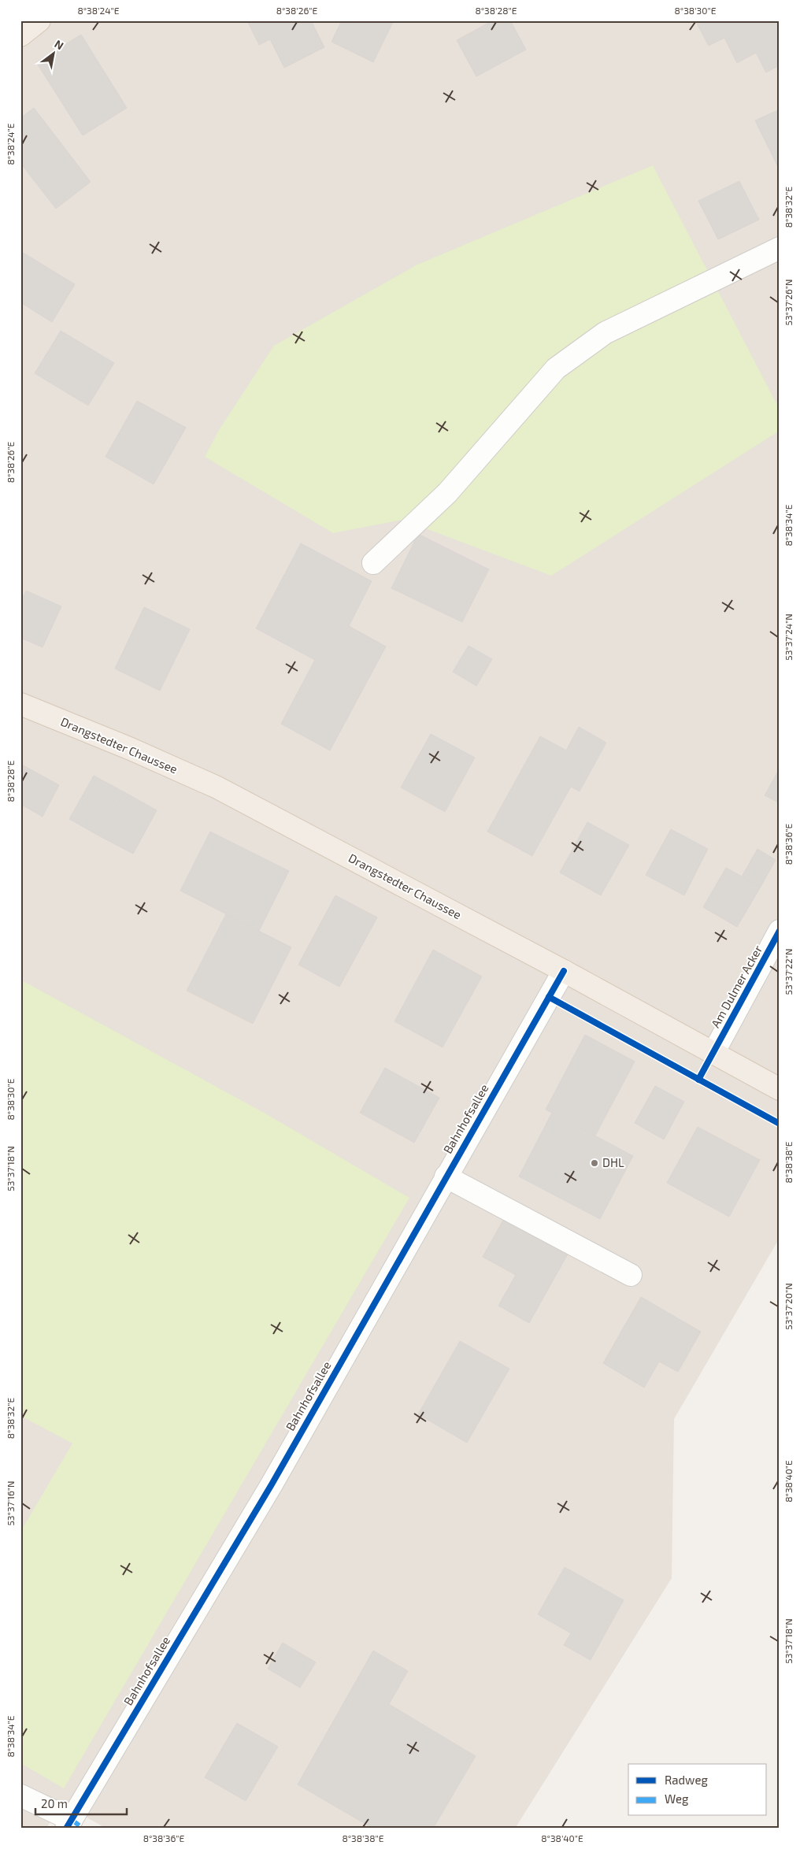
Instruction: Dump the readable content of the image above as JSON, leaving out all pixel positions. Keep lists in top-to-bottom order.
{
  "streets": {
    "main road": ["Drangstedter Chaussee"],
    "street": ["Am Dulmer Acker", "Bahnhofsallee"]
  },
  "crossings": [
    ["Drangstedter Chaussee", "Am Dulmer Acker"],
    ["Drangstedter Chaussee", "Bahnhofsallee"]
  ],
  "places": ["DHL"],
  "legend": ["Radweg", "Weg"],
  "scale_bar": "20 m",
  "north": "top right",
  "coordinates": [
    "8°38'24\"E",
    "8°38'26\"E",
    "8°38'28\"E",
    "8°38'30\"E",
    "8°38'32\"E",
    "53°37'26\"N",
    "8°38'34\"E",
    "53°37'24\"N",
    "8°38'36\"E",
    "53°37'22\"N",
    "8°38'38\"E",
    "53°37'18\"N",
    "53°37'20\"N",
    "8°38'40\"E",
    "53°37'16\"N"
  ]
}
